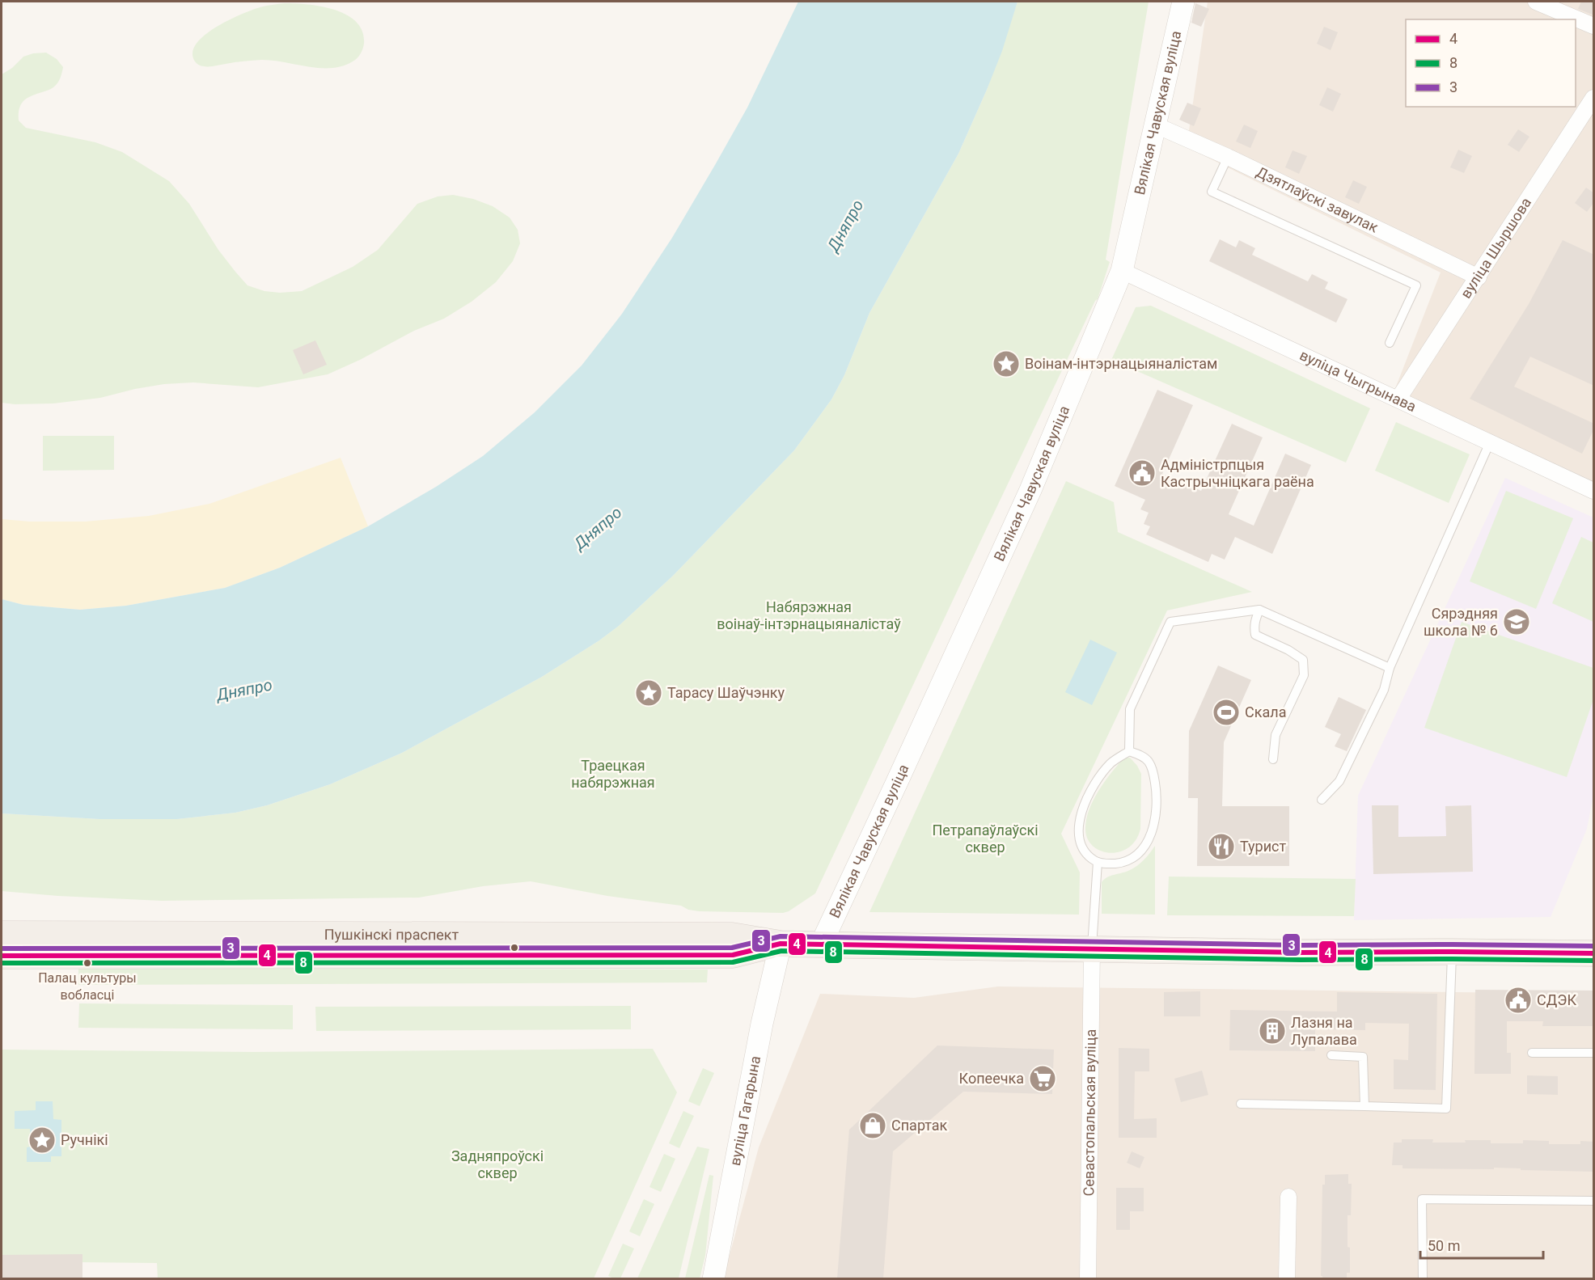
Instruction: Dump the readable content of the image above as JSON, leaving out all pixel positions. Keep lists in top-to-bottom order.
{
  "streets": {
    "main road": ["Вялікая Чавуская вуліца", "Пушкінскі праспект", "вуліца Гагарына"],
    "street": [
      "Дзятлаўскі завулак",
      "вуліца Шыршова",
      "вуліца Чыгрынава",
      "Севастопальская вуліца"
    ]
  },
  "crossings": [
    ["Вялікая Чавуская вуліца", "Дзятлаўскі завулак"],
    ["Вялікая Чавуская вуліца", "вуліца Чыгрынава"],
    ["Вялікая Чавуская вуліца", "Пушкінскі праспект"],
    ["Дзятлаўскі завулак", "вуліца Шыршова"],
    ["вуліца Шыршова", "вуліца Чыгрынава"],
    ["Пушкінскі праспект", "вуліца Гагарына"],
    ["Пушкінскі праспект", "Севастопальская вуліца"]
  ],
  "water": ["Дняпро"],
  "parks": [
    "Набярэжная воінаў-інтэрнацыяналістаў",
    "Траецкая набярэжная",
    "Петрапаўлаўскі сквер",
    "Задняпроўскі сквер"
  ],
  "places": {
    "place": ["Воінам-інтэрнацыяналістам", "Тарасу Шаўчэнку", "Ручнікі"],
    "public building": ["Адміністрпцыя Кастрычніцкага раёна", "СДЭК"],
    "school or university": ["Сярэдняя школа № 6"],
    "sports": ["Скала"],
    "restaurant": ["Турист"],
    "other": ["Палац культуры вобласці"],
    "building": ["Лазня на Лупалава"],
    "supermarket": ["Копеечка"],
    "shop": ["Спартак"]
  },
  "lines": ["transit line 3", "transit line 4", "transit line 8"],
  "legend": ["4", "8", "3"],
  "scale_bar": "50 m"
}
